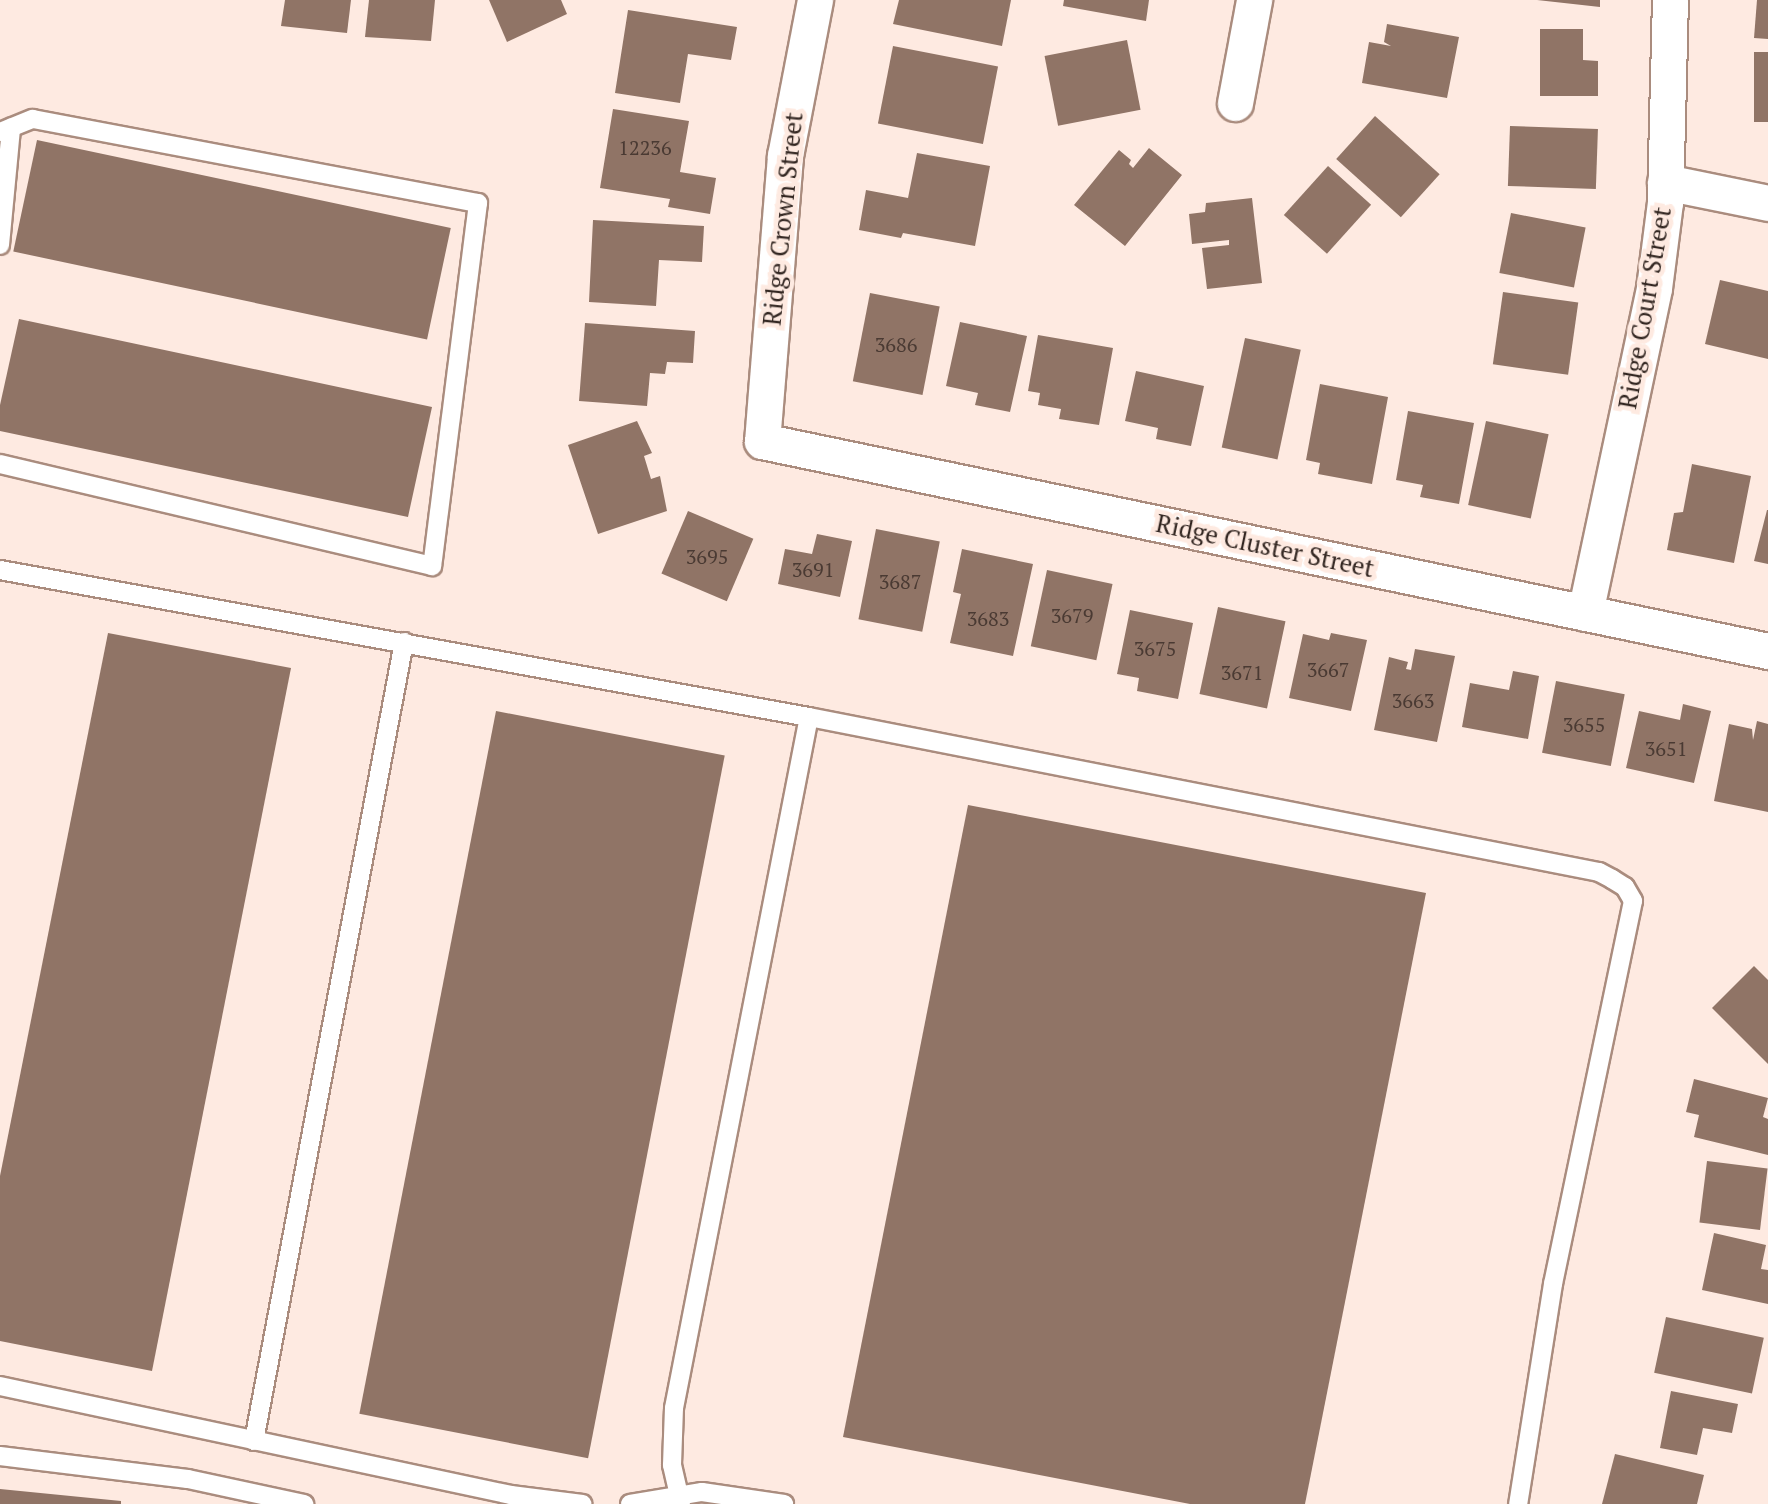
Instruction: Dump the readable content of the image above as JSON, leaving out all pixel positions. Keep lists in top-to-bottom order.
{
  "streets": {
    "street": ["Ridge Crown Street", "Ridge Court Street", "Ridge Cluster Street"]
  },
  "crossings": [
    ["Ridge Crown Street", "Ridge Cluster Street"],
    ["Ridge Court Street", "Ridge Cluster Street"]
  ],
  "house_numbers": [
    "12236",
    "3686",
    "3695",
    "3691",
    "3687",
    "3679",
    "3683",
    "3675",
    "3667",
    "3671",
    "3663",
    "3655",
    "3651"
  ]
}
